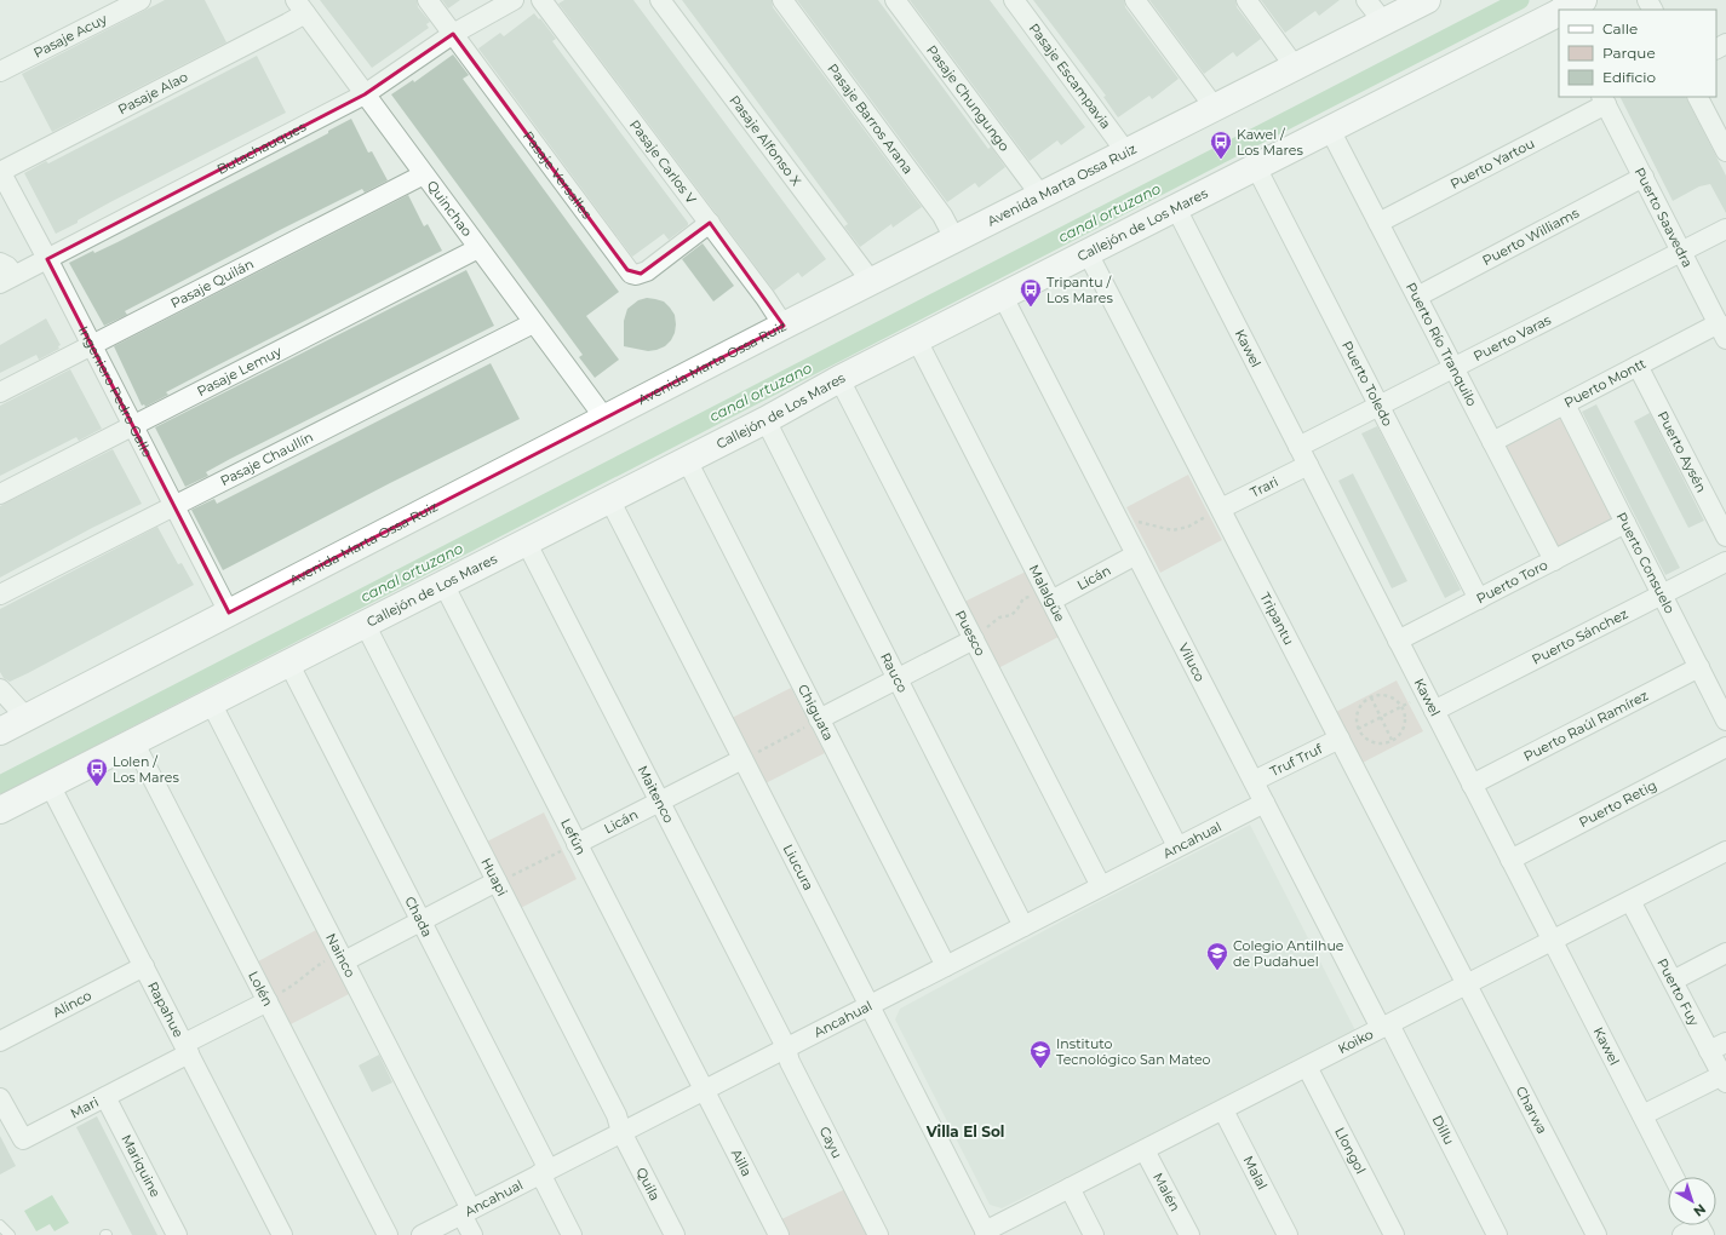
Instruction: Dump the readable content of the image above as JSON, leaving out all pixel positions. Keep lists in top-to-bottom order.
{
  "streets": {
    "street": [
      "Pasaje Acuy",
      "Pasaje Escampavia",
      "Pasaje Alao",
      "Pasaje Chungungo",
      "Pasaje Barros Arana",
      "Pasaje Alfonso X",
      "Butachauques",
      "Pasaje Carlos V",
      "Puerto Yartou",
      "Pasaje Versalles",
      "Avenida Marta Ossa Ruiz",
      "Quinchao",
      "Puerto Saavedra",
      "Callejón de Los Mares",
      "Puerto Williams",
      "Pasaje Quilán",
      "Puerto Varas",
      "Puerto Río Tranquilo",
      "Kawel",
      "Pasaje Lemuy",
      "Puerto Toledo",
      "Puerto Montt",
      "Ingeniero Pedro Gallo",
      "Puerto Aysén",
      "Pasaje Chaullín",
      "Trari",
      "Puerto Consuelo",
      "Licán",
      "Puerto Toro",
      "Malalgüe",
      "Tripantu",
      "Puesco",
      "Puerto Sánchez",
      "Viluco",
      "Rauco",
      "Chiguata",
      "Puerto Raúl Ramírez",
      "Truf Truf",
      "Maitenco",
      "Puerto Retig",
      "Lefún",
      "Ancahual",
      "Liucura",
      "Huapi",
      "Chada",
      "Nainco",
      "Lolén",
      "Puerto Fuy",
      "Alinco",
      "Rapahue",
      "Koiko",
      "Mari",
      "Charwa",
      "Dillu",
      "Cayu",
      "Llongol",
      "Ailla",
      "Mariquine",
      "Malal",
      "Quila",
      "Malén"
    ]
  },
  "crossings": [
    ["Pasaje Escampavia", "Avenida Marta Ossa Ruiz"],
    ["Pasaje Alao", "Quinchao"],
    ["Pasaje Alao", "Ingeniero Pedro Gallo"],
    ["Pasaje Chungungo", "Avenida Marta Ossa Ruiz"],
    ["Pasaje Barros Arana", "Avenida Marta Ossa Ruiz"],
    ["Pasaje Alfonso X", "Avenida Marta Ossa Ruiz"],
    ["Butachauques", "Pasaje Versalles"],
    ["Butachauques", "Quinchao"],
    ["Butachauques", "Ingeniero Pedro Gallo"],
    ["Pasaje Carlos V", "Pasaje Versalles"],
    ["Pasaje Carlos V", "Avenida Marta Ossa Ruiz"],
    ["Puerto Yartou", "Puerto Saavedra"],
    ["Puerto Yartou", "Puerto Río Tranquilo"],
    ["Avenida Marta Ossa Ruiz", "Quinchao"],
    ["Avenida Marta Ossa Ruiz", "Ingeniero Pedro Gallo"],
    ["Quinchao", "Pasaje Quilán"],
    ["Quinchao", "Pasaje Lemuy"],
    ["Quinchao", "Pasaje Chaullín"],
    ["Puerto Saavedra", "Puerto Williams"],
    ["Puerto Saavedra", "Puerto Varas"],
    ["Puerto Saavedra", "Puerto Montt"],
    ["Callejón de Los Mares", "Puerto Río Tranquilo"],
    ["Callejón de Los Mares", "Kawel"],
    ["Callejón de Los Mares", "Puerto Toledo"],
    ["Callejón de Los Mares", "Malalgüe"],
    ["Callejón de Los Mares", "Tripantu"],
    ["Callejón de Los Mares", "Puesco"],
    ["Callejón de Los Mares", "Viluco"],
    ["Callejón de Los Mares", "Rauco"],
    ["Callejón de Los Mares", "Chiguata"],
    ["Callejón de Los Mares", "Maitenco"],
    ["Callejón de Los Mares", "Lefún"],
    ["Callejón de Los Mares", "Liucura"],
    ["Callejón de Los Mares", "Huapi"],
    ["Callejón de Los Mares", "Chada"],
    ["Callejón de Los Mares", "Nainco"],
    ["Callejón de Los Mares", "Lolén"],
    ["Callejón de Los Mares", "Rapahue"],
    ["Puerto Williams", "Puerto Río Tranquilo"],
    ["Pasaje Quilán", "Ingeniero Pedro Gallo"],
    ["Puerto Varas", "Puerto Río Tranquilo"],
    ["Puerto Varas", "Kawel"],
    ["Puerto Varas", "Puerto Toledo"],
    ["Puerto Río Tranquilo", "Puerto Montt"],
    ["Puerto Río Tranquilo", "Puerto Toro"],
    ["Kawel", "Trari"],
    ["Kawel", "Puerto Toro"],
    ["Kawel", "Puerto Sánchez"],
    ["Kawel", "Puerto Raúl Ramírez"],
    ["Kawel", "Puerto Retig"],
    ["Kawel", "Koiko"],
    ["Pasaje Lemuy", "Ingeniero Pedro Gallo"],
    ["Puerto Toledo", "Puerto Toro"],
    ["Puerto Montt", "Puerto Aysén"],
    ["Puerto Montt", "Puerto Consuelo"],
    ["Ingeniero Pedro Gallo", "Pasaje Chaullín"],
    ["Trari", "Tripantu"],
    ["Puerto Consuelo", "Puerto Toro"],
    ["Puerto Consuelo", "Puerto Sánchez"],
    ["Puerto Consuelo", "Puerto Raúl Ramírez"],
    ["Licán", "Malalgüe"],
    ["Licán", "Viluco"],
    ["Licán", "Maitenco"],
    ["Licán", "Lefún"],
    ["Licán", "Liucura"],
    ["Malalgüe", "Ancahual"],
    ["Tripantu", "Truf Truf"],
    ["Tripantu", "Koiko"],
    ["Tripantu", "Charwa"],
    ["Puesco", "Ancahual"],
    ["Viluco", "Truf Truf"],
    ["Viluco", "Ancahual"],
    ["Viluco", "Koiko"],
    ["Viluco", "Dillu"],
    ["Rauco", "Ancahual"],
    ["Chiguata", "Ancahual"],
    ["Maitenco", "Ancahual"],
    ["Maitenco", "Cayu"],
    ["Lefún", "Ancahual"],
    ["Lefún", "Ailla"],
    ["Ancahual", "Liucura"],
    ["Ancahual", "Huapi"],
    ["Ancahual", "Chada"],
    ["Ancahual", "Nainco"],
    ["Ancahual", "Cayu"],
    ["Ancahual", "Ailla"],
    ["Ancahual", "Quila"],
    ["Liucura", "Koiko"],
    ["Huapi", "Quila"],
    ["Lolén", "Mari"],
    ["Puerto Fuy", "Koiko"],
    ["Alinco", "Rapahue"],
    ["Rapahue", "Mari"],
    ["Koiko", "Charwa"],
    ["Koiko", "Dillu"],
    ["Koiko", "Llongol"],
    ["Koiko", "Malal"],
    ["Koiko", "Malén"],
    ["Mari", "Mariquine"]
  ],
  "districts": ["Villa El Sol"],
  "water": ["canal ortuzano"],
  "places": {
    "bus stop": ["Kawel / Los Mares", "Tripantu / Los Mares", "Lolen / Los Mares"],
    "school or university": ["Colegio Antilhue de Pudahuel", "Instituto Tecnológico San Mateo"]
  },
  "legend": ["Calle", "Parque", "Edificio"],
  "north": "bottom right"
}
